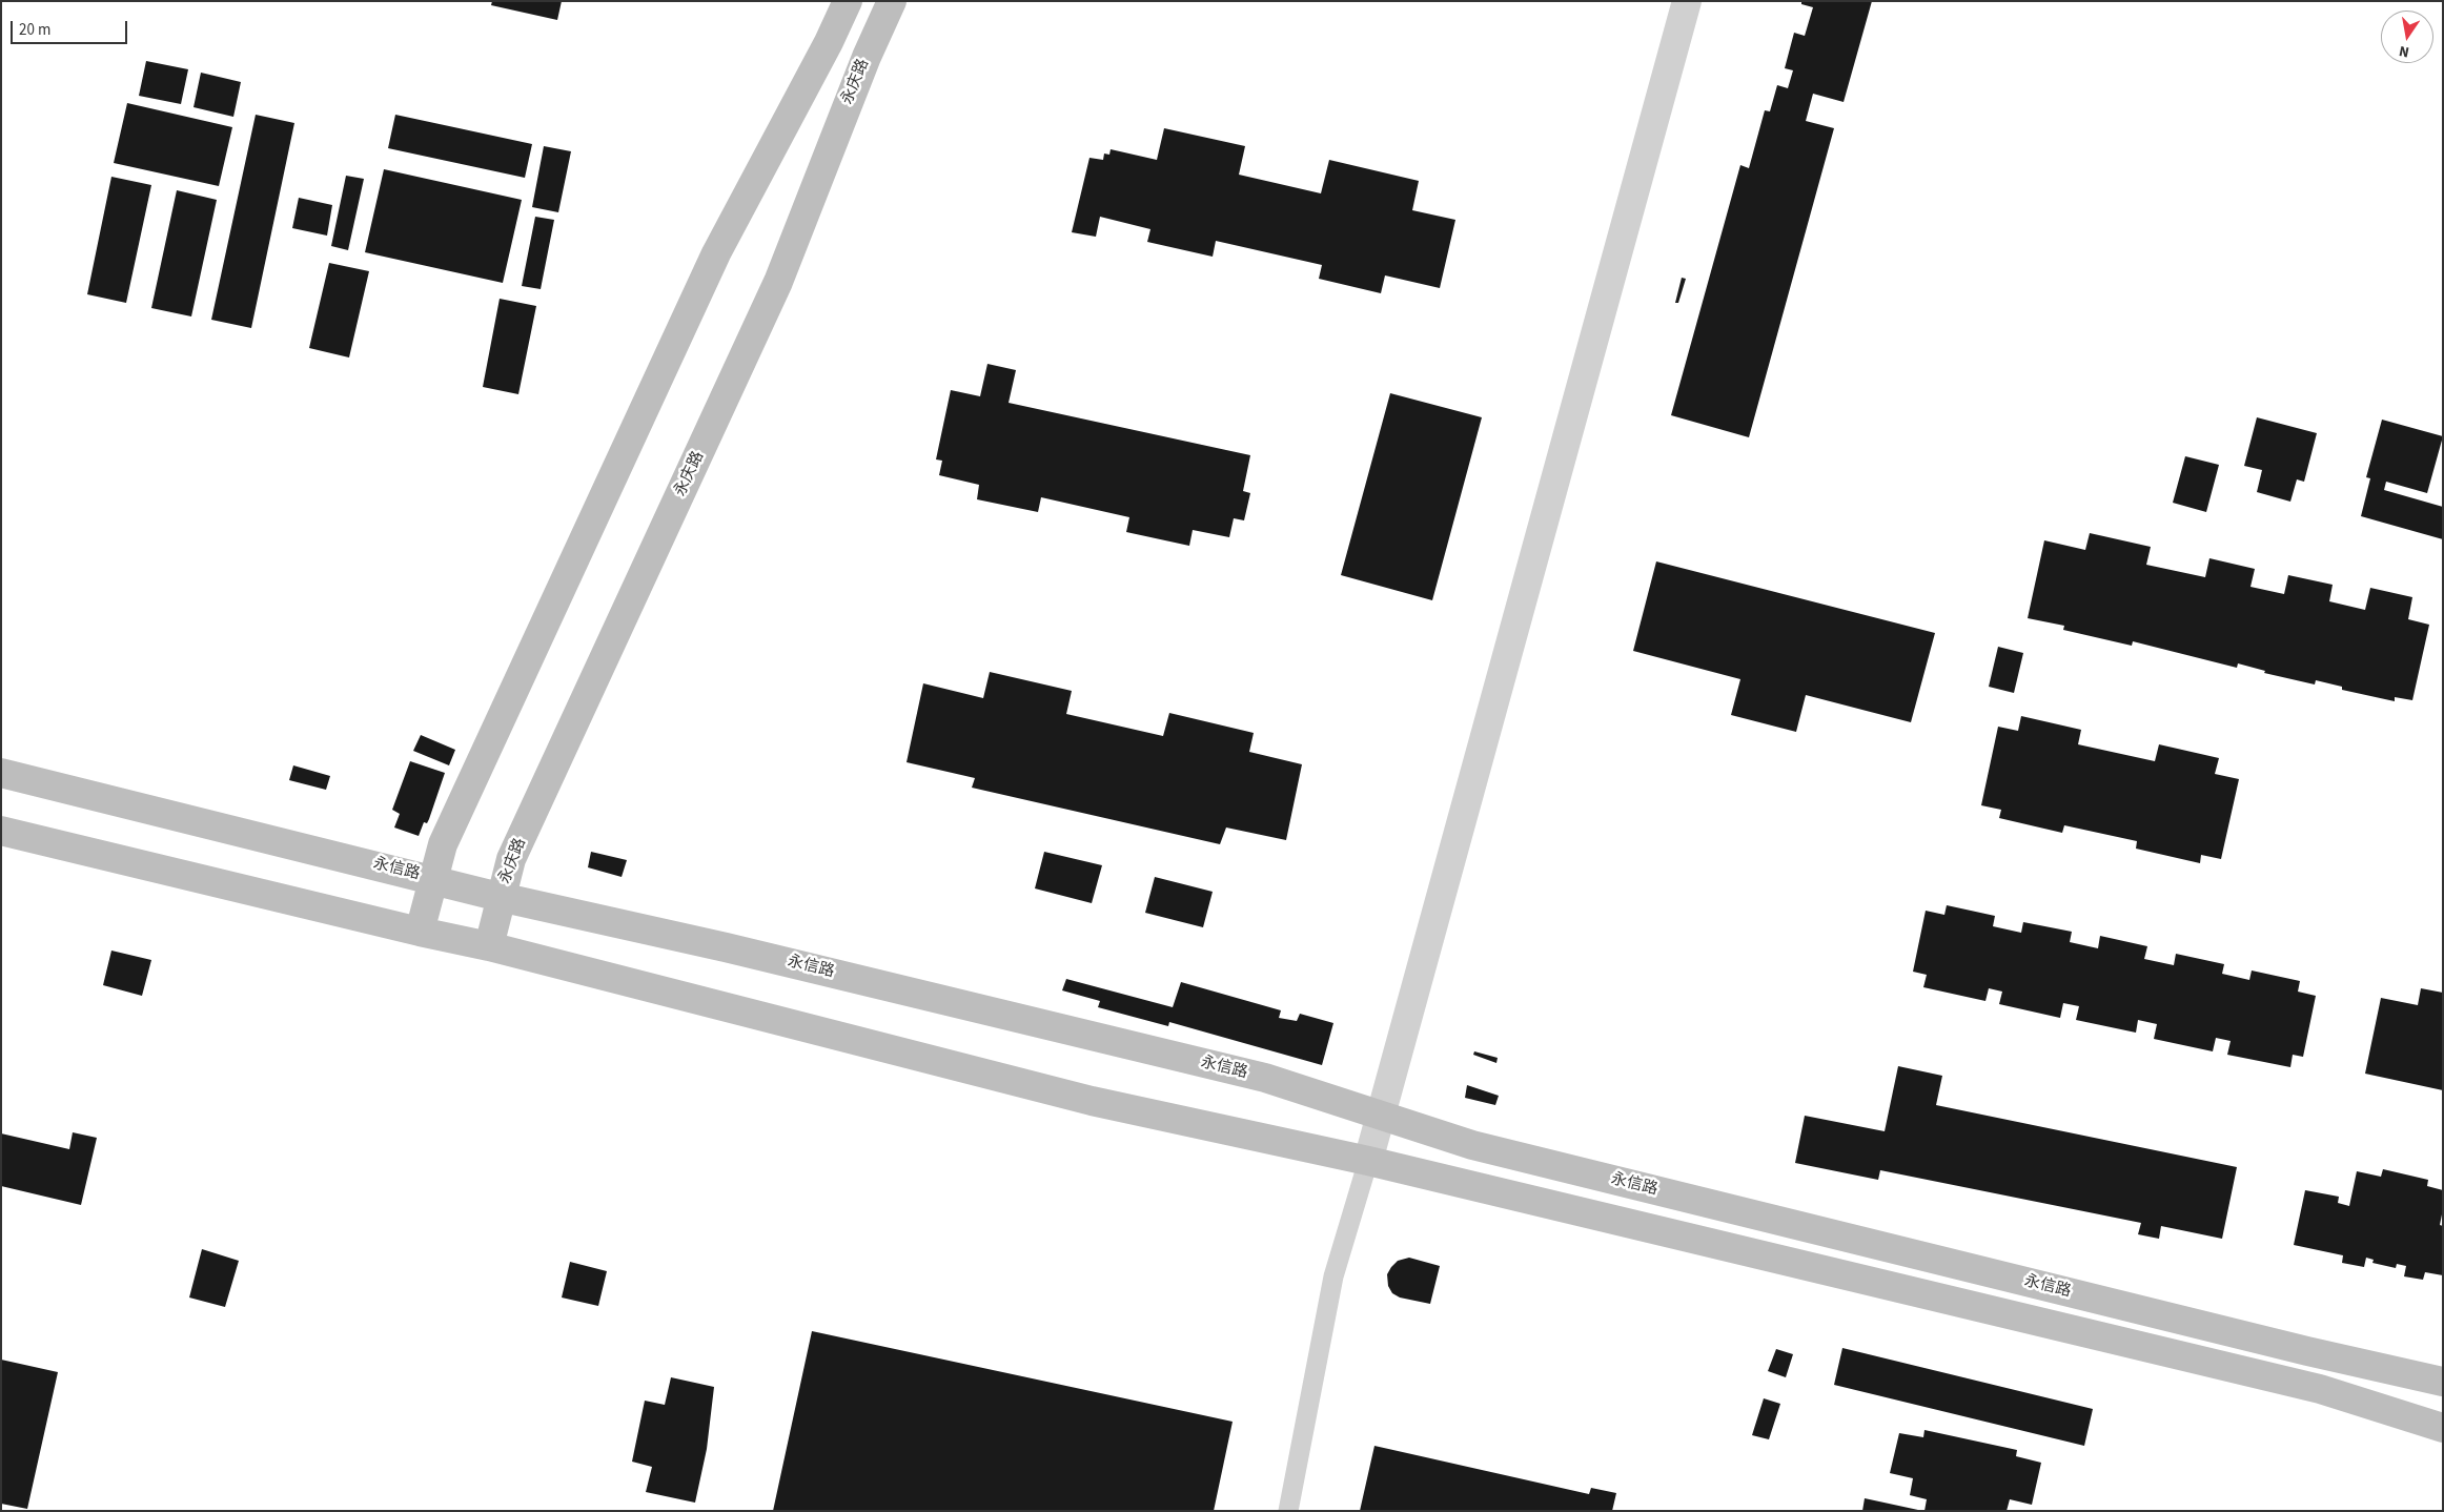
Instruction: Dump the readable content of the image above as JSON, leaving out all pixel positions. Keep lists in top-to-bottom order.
{
  "streets": {
    "street": ["永庆路", "永信路"]
  },
  "crossings": [
    ["永庆路", "永信路"]
  ],
  "scale_bar": "20 m",
  "north": "bottom"
}
